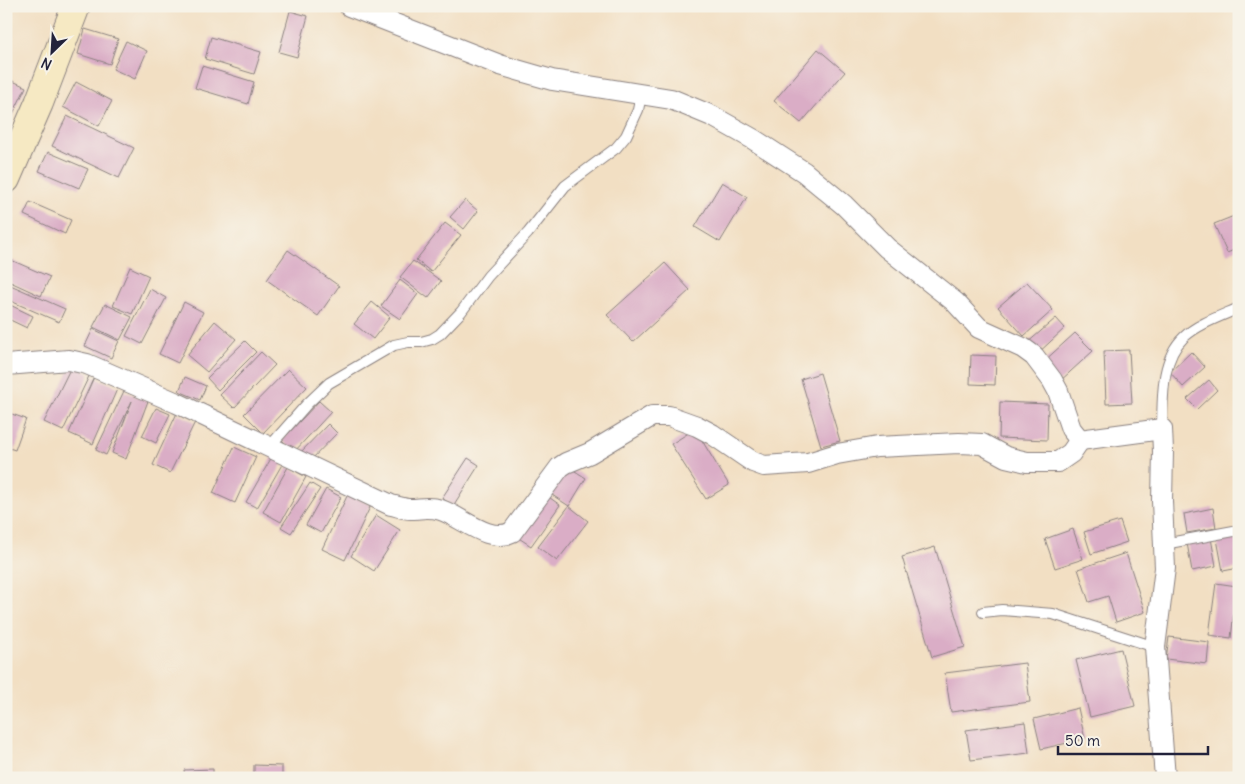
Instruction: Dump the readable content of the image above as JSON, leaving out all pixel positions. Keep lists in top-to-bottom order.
{
  "scale_bar": "50 m",
  "north": "bottom left"
}
